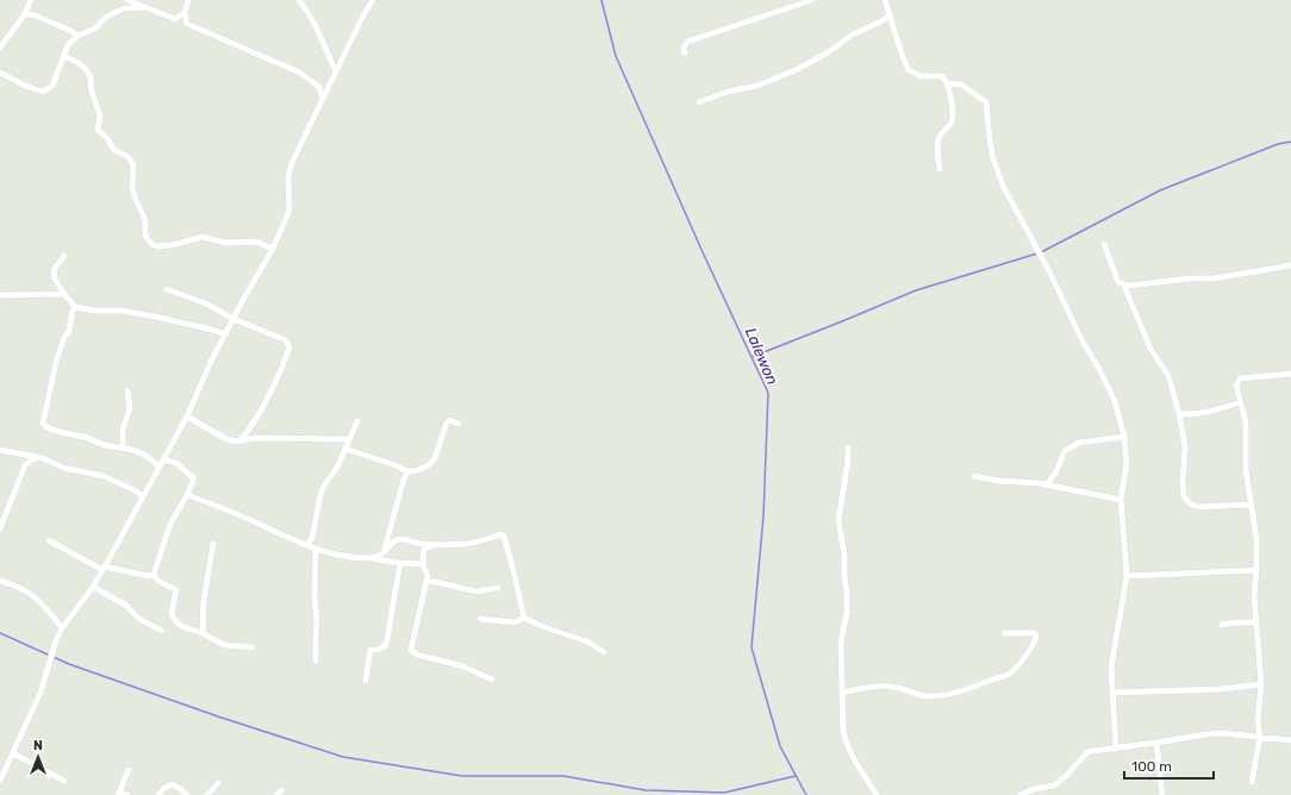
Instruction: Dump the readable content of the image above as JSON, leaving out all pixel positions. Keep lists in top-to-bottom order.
{
  "water": ["Lalewon"],
  "scale_bar": "100 m",
  "north": "top"
}
